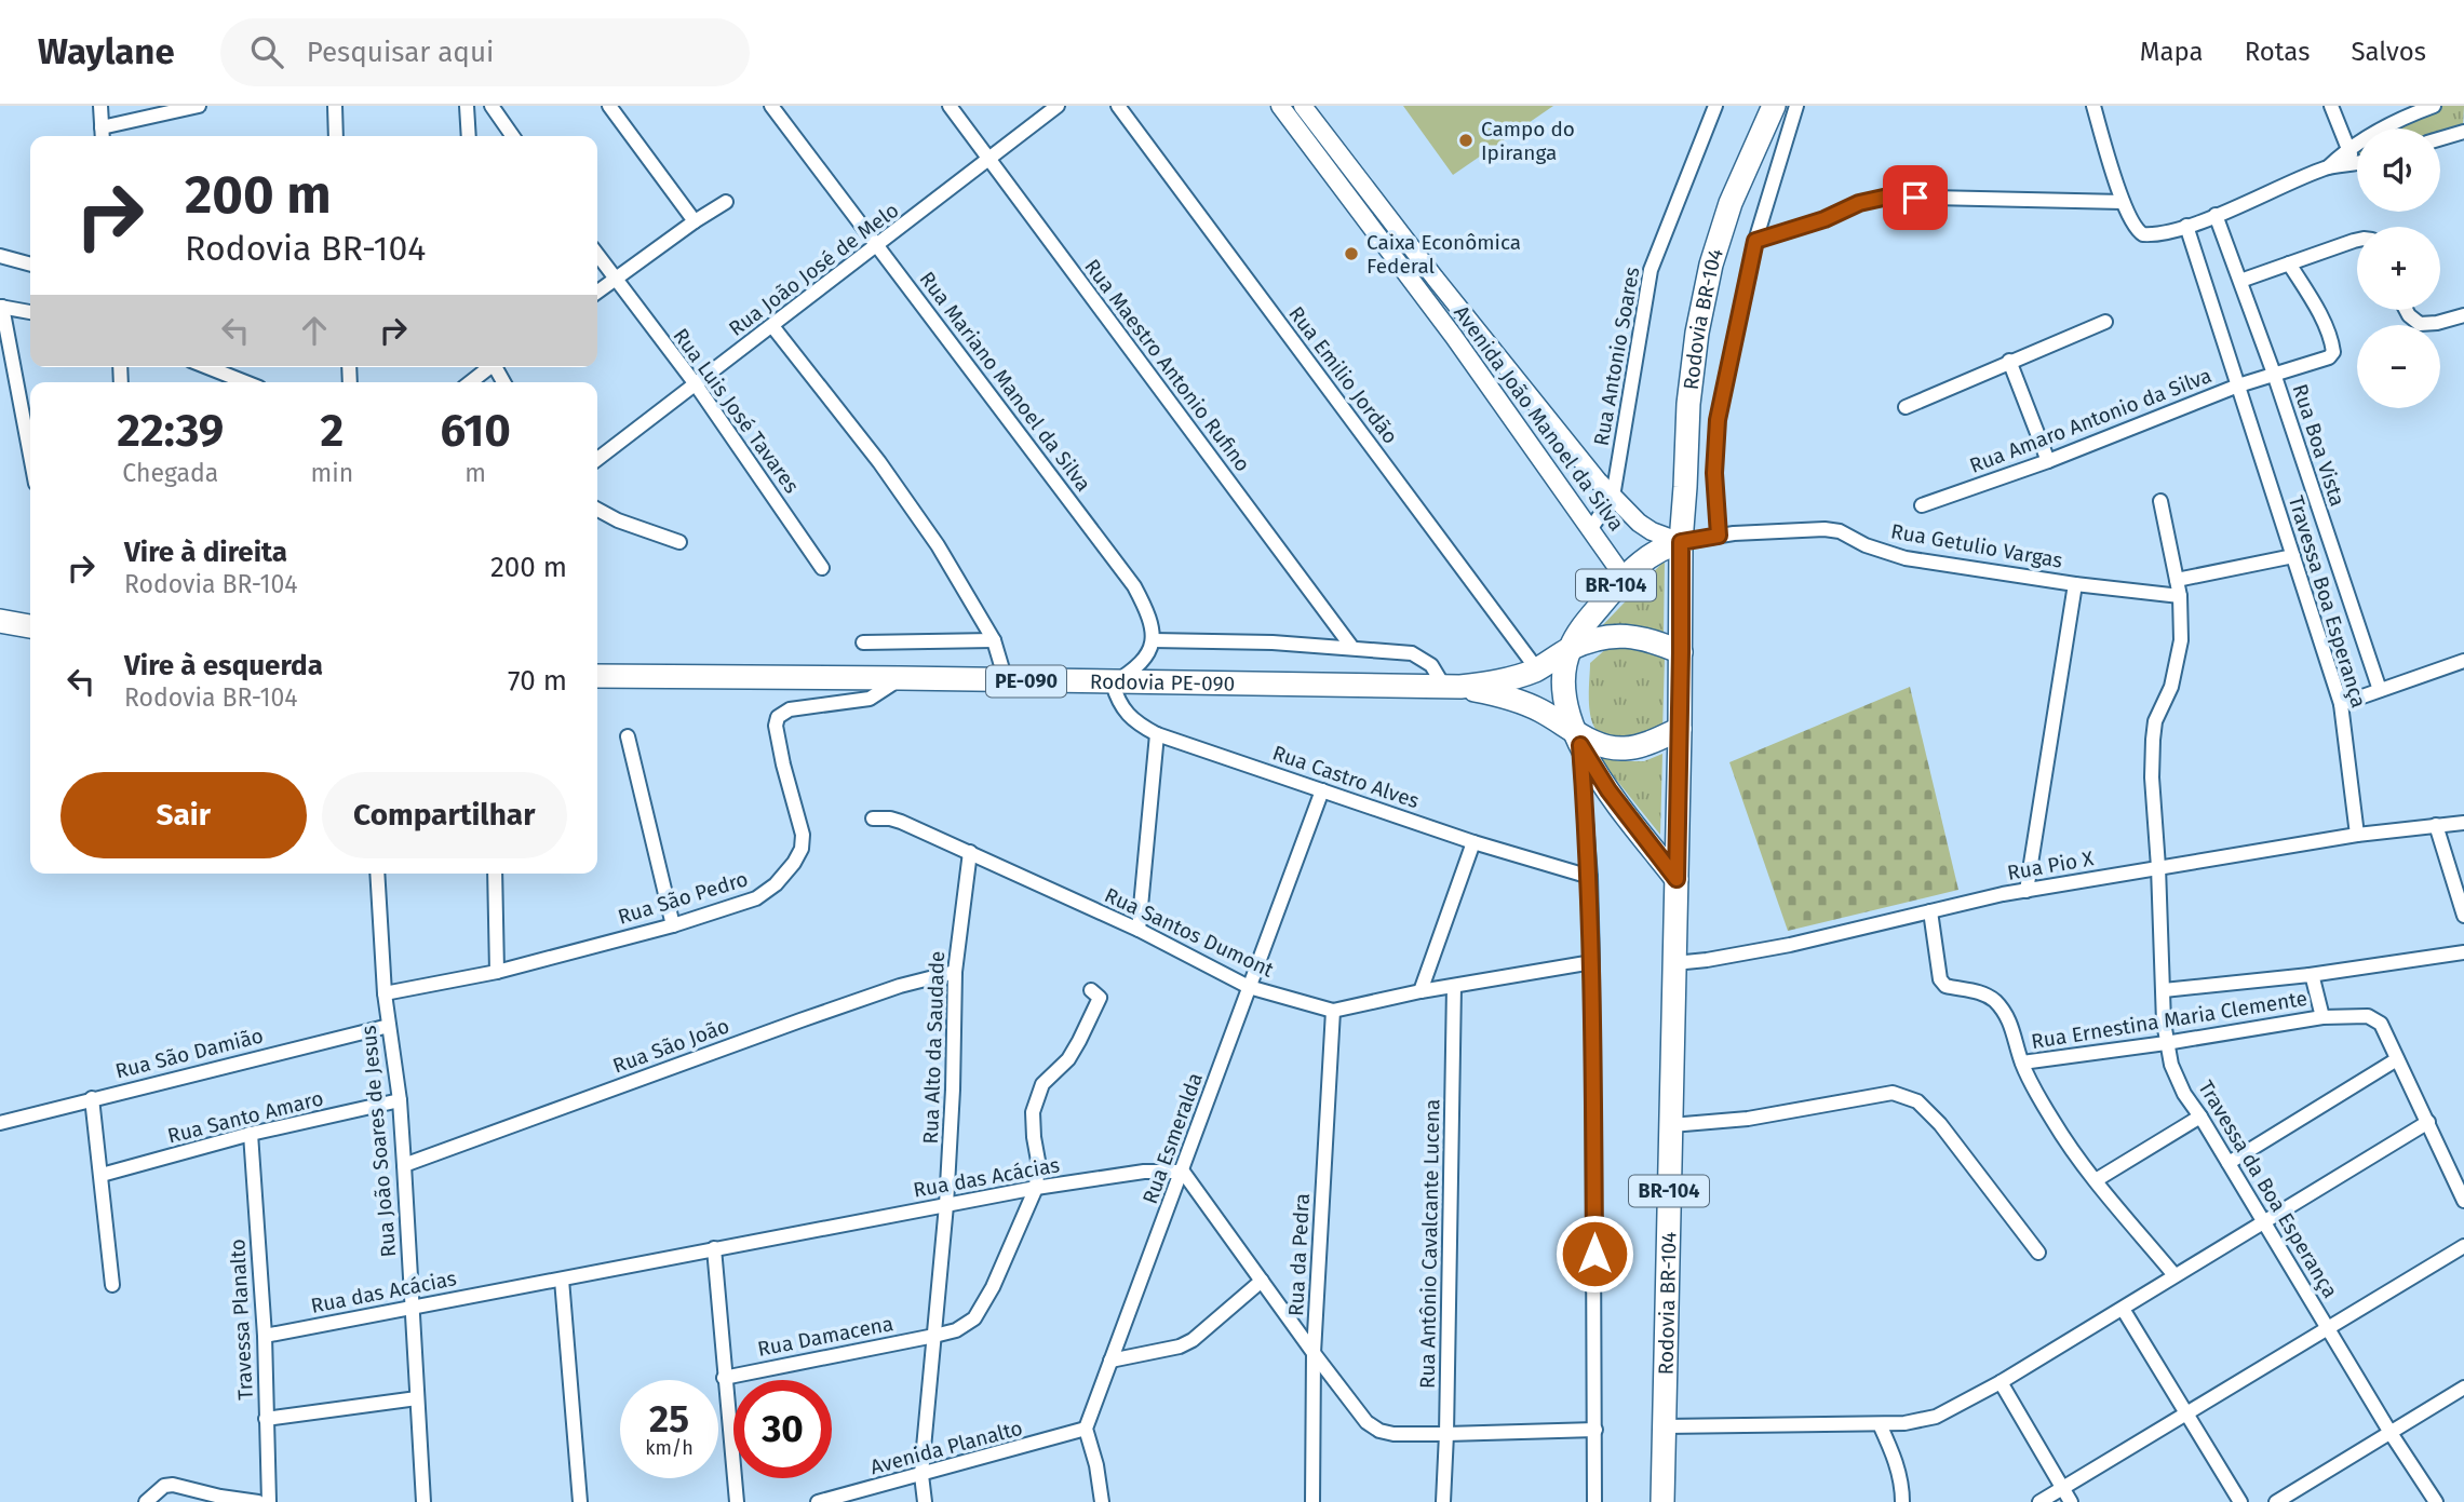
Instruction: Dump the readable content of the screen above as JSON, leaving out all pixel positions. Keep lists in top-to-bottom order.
{
  "streets": {
    "main road": [
      "Rodovia BR-104",
      "BR-104",
      "PE-090",
      "Rodovia PE-090"
    ],
    "street": [
      "Rua João José de Melo",
      "Rua Antonio Soares",
      "Rua Maestro Antonio Rufino",
      "Rua Emilio Jordão",
      "Rua Mariano Manoel da Silva",
      "Rua Luis José Tavares",
      "Avenida João Manoel da Silva",
      "Rua Amaro Antonio da Silva",
      "Rua Boa Vista",
      "Rua Getulio Vargas",
      "Travessa Boa Esperança",
      "Rua Castro Alves",
      "Rua Pio X",
      "Rua São Pedro",
      "Rua Santos Dumont",
      "Rua Ernestina Maria Clemente",
      "Rua São João",
      "Rua Alto da Saudade",
      "Rua São Damião",
      "Rua Santo Amaro",
      "Rua Esmeralda",
      "Rua João Soares de Jesus",
      "Rua das Acácias",
      "Travessa da Boa Esperança",
      "Rua Antônio Cavalcante Lucena",
      "Rua da Pedra",
      "Travessa Planalto",
      "Rua Damacena",
      "Avenida Planalto"
    ]
  },
  "crossings": [
    ["Rua João José de Melo", "Rua Maestro Antonio Rufino"],
    ["Rua João José de Melo", "Rua Mariano Manoel da Silva"],
    ["Rua João José de Melo", "Rua Luis José Tavares"],
    ["Rodovia BR-104", "Avenida João Manoel da Silva"],
    ["Rodovia BR-104", "Rua Getulio Vargas"],
    ["Rodovia BR-104", "BR-104"],
    ["Rodovia BR-104", "Rodovia PE-090"],
    ["Rodovia BR-104", "Rua Pio X"],
    ["Rua Antonio Soares", "Avenida João Manoel da Silva"],
    ["Rua Emilio Jordão", "Rodovia PE-090"],
    ["Avenida João Manoel da Silva", "Rua Getulio Vargas"],
    ["Avenida João Manoel da Silva", "BR-104"],
    ["Rua Amaro Antonio da Silva", "Rua Boa Vista"],
    ["Rua Amaro Antonio da Silva", "Travessa Boa Esperança"],
    ["Rua Getulio Vargas", "BR-104"],
    ["Rua Getulio Vargas", "Travessa da Boa Esperança"],
    ["BR-104", "Rodovia PE-090"],
    ["Travessa Boa Esperança", "Rua Pio X"],
    ["Rodovia PE-090", "Rua Castro Alves"],
    ["Rodovia PE-090", "Rua São Pedro"],
    ["Rua Castro Alves", "Rua Esmeralda"],
    ["Rua Pio X", "Travessa da Boa Esperança"],
    ["Rua São Pedro", "Rua João Soares de Jesus"],
    ["Rua Santos Dumont", "Rua Alto da Saudade"],
    ["Rua Santos Dumont", "Rua Esmeralda"],
    ["Rua Santos Dumont", "Rua Antônio Cavalcante Lucena"],
    ["Rua Santos Dumont", "Rua da Pedra"],
    ["Rua Ernestina Maria Clemente", "Travessa da Boa Esperança"],
    ["Rua São João", "Rua Alto da Saudade"],
    ["Rua São João", "Rua João Soares de Jesus"],
    ["Rua Alto da Saudade", "Rua das Acácias"],
    ["Rua Alto da Saudade", "Rua Damacena"],
    ["Rua Alto da Saudade", "Avenida Planalto"],
    ["Rua São Damião", "Rua João Soares de Jesus"],
    ["Rua Santo Amaro", "Rua João Soares de Jesus"],
    ["Rua Santo Amaro", "Travessa Planalto"],
    ["Rua Esmeralda", "Rua das Acácias"],
    ["Rua Esmeralda", "Avenida Planalto"],
    ["Rua João Soares de Jesus", "Rua das Acácias"],
    ["Rua das Acácias", "Travessa Planalto"]
  ],
  "places": ["Campo do Ipiranga", "Caixa Econômica Federal"],
  "page": {
    "header": "Waylane",
    "search": "Pesquisar aqui",
    "nav": ["Mapa", "Rotas", "Salvos"],
    "map_buttons": ["+", "−"],
    "turn": ["200 m", "Rodovia BR-104"],
    "eta": [
      "22:39",
      "Chegada",
      "2",
      "min",
      "610",
      "m"
    ],
    "list": [
      {
        "name": "Vire à direita",
        "note": "Rodovia BR-104",
        "value": "200 m"
      },
      {
        "name": "Vire à esquerda",
        "note": "Rodovia BR-104",
        "value": "70 m"
      }
    ],
    "buttons": ["Sair", "Compartilhar"],
    "speed": "25 km/h",
    "limit": "30"
  }
}
